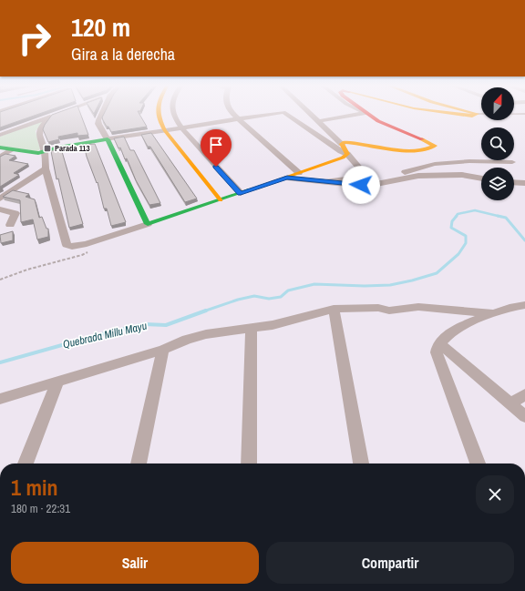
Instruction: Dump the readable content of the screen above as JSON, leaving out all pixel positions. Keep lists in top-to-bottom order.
{
  "water": ["Quebrada Millu Mayu"],
  "places": {
    "transit": ["Parada 113"]
  },
  "north": "top",
  "page": {
    "turn": ["120 m", "Gira a la derecha"],
    "heading": ["1 min", "180 m · 22:31"],
    "buttons": ["Salir", "Compartir"]
  }
}
